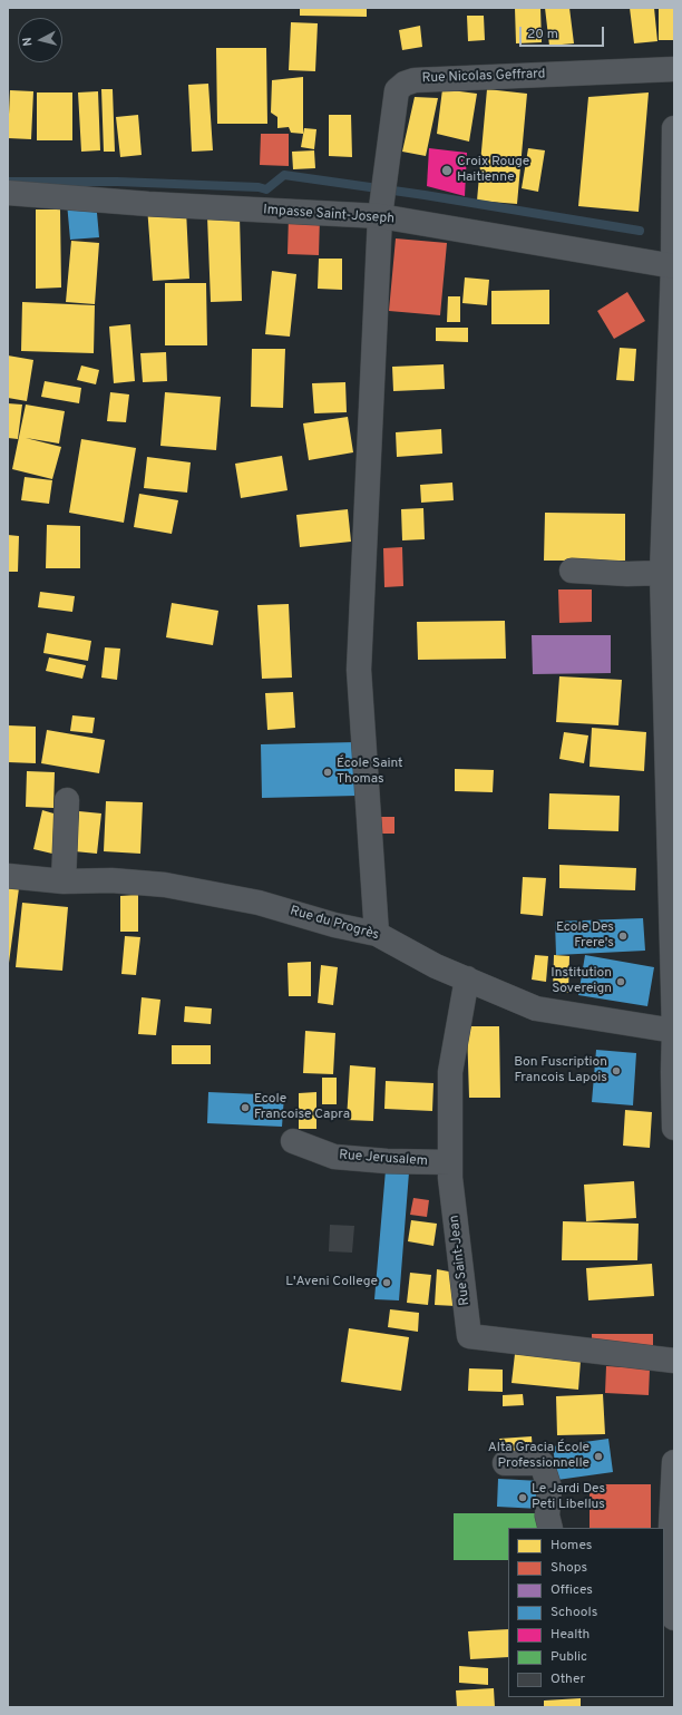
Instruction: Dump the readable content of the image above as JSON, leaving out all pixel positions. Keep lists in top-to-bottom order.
{
  "streets": {
    "street": [
      "Rue Nicolas Geffrard",
      "Impasse Saint-Joseph",
      "Rue du Progrès",
      "Rue Jerusalem",
      "Rue Saint-Jean"
    ]
  },
  "crossings": [
    ["Rue Nicolas Geffrard", "Impasse Saint-Joseph"],
    ["Rue Nicolas Geffrard", "Rue du Progrès"],
    ["Rue du Progrès", "Rue Saint-Jean"],
    ["Rue Jerusalem", "Rue Saint-Jean"]
  ],
  "places": [
    "Croix Rouge Haitienne",
    "École Saint Thomas",
    "Ecole Des Frere's",
    "Institution Sovereign",
    "Bon Fuscription Francois Lapois",
    "Ecole Francoise Capra",
    "L'Aveni College",
    "Alta Gracia École Professionnelle",
    "Le Jardi Des Peti Libellus"
  ],
  "legend": [
    "Homes",
    "Shops",
    "Offices",
    "Schools",
    "Health",
    "Public",
    "Other"
  ],
  "scale_bar": "20 m",
  "north": "left"
}
